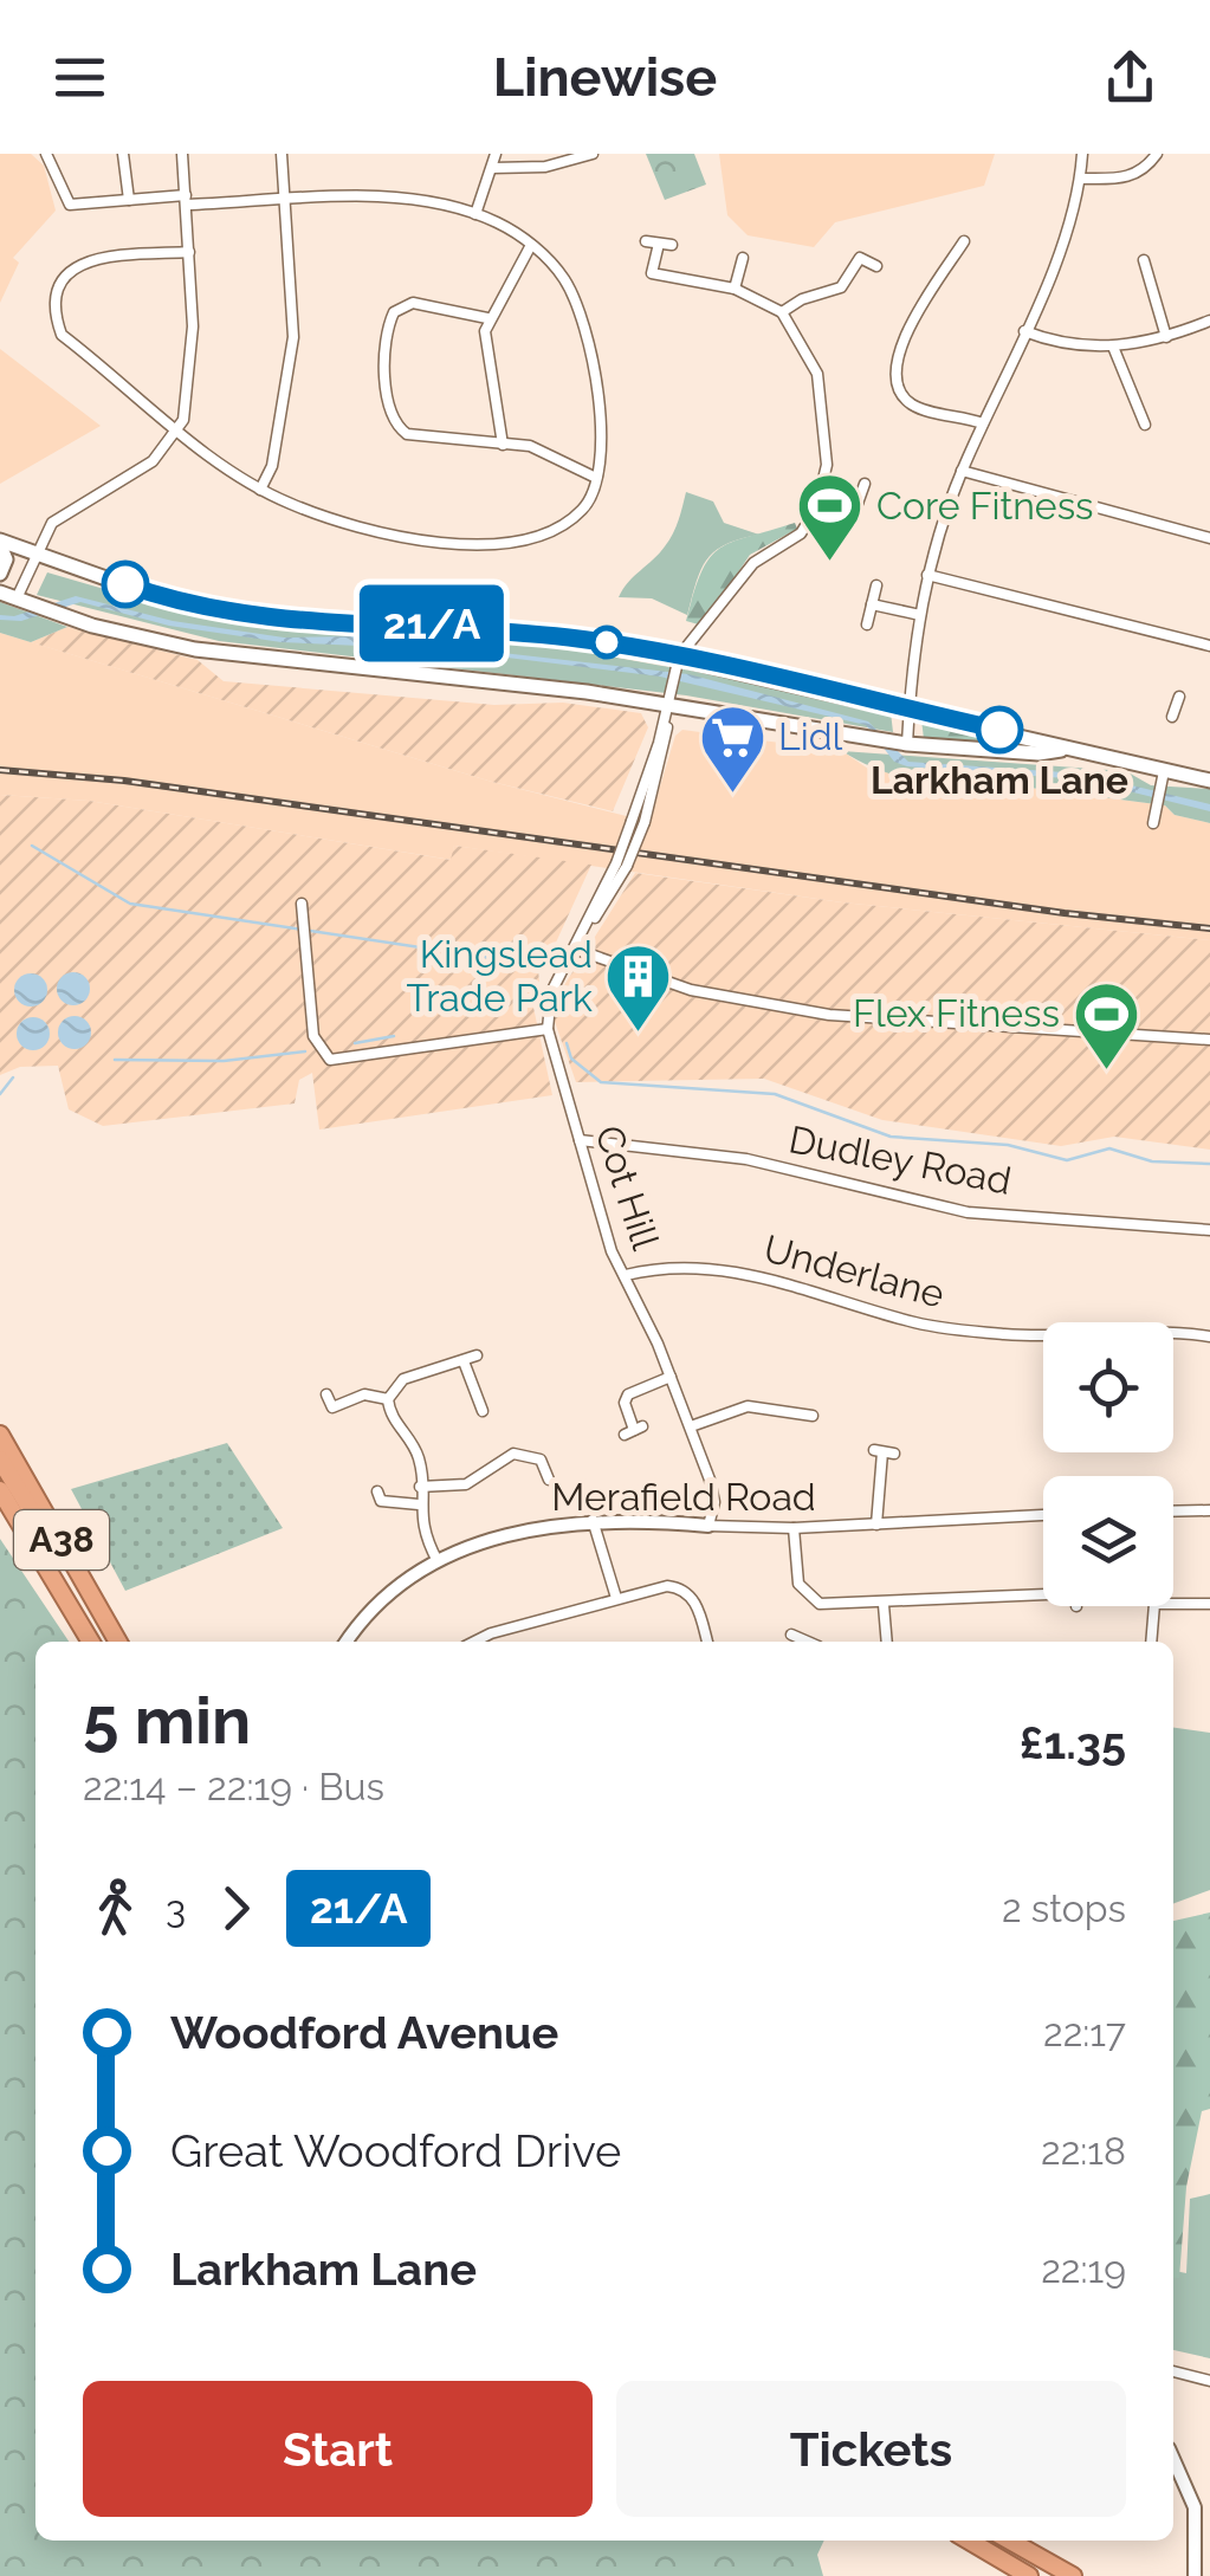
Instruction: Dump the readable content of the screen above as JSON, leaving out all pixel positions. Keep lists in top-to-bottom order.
{
  "streets": {
    "highway": ["A38"],
    "street": [
      "Dudley Road",
      "Cot Hill",
      "Underlane",
      "Merafield Road"
    ]
  },
  "crossings": [
    ["Dudley Road", "Cot Hill"],
    ["Cot Hill", "Underlane"],
    ["Cot Hill", "Merafield Road"]
  ],
  "places": {
    "sports": ["Core Fitness", "Flex Fitness"],
    "other": ["Larkham Lane"],
    "supermarket": ["Lidl"],
    "building": ["Kingslead Trade Park"]
  },
  "lines": ["bus line 21/A"],
  "page": {
    "header": "Linewise",
    "on_map": "21/A",
    "heading": ["5 min", "22:14 – 22:19 · Bus", "£1.35"],
    "legs": ["3", "21/A", "2 stops"],
    "list": [
      {
        "name": "Woodford Avenue",
        "value": "22:17"
      },
      {
        "name": "Great Woodford Drive",
        "value": "22:18"
      },
      {
        "name": "Larkham Lane",
        "value": "22:19"
      }
    ],
    "buttons": ["Start", "Tickets"]
  }
}
